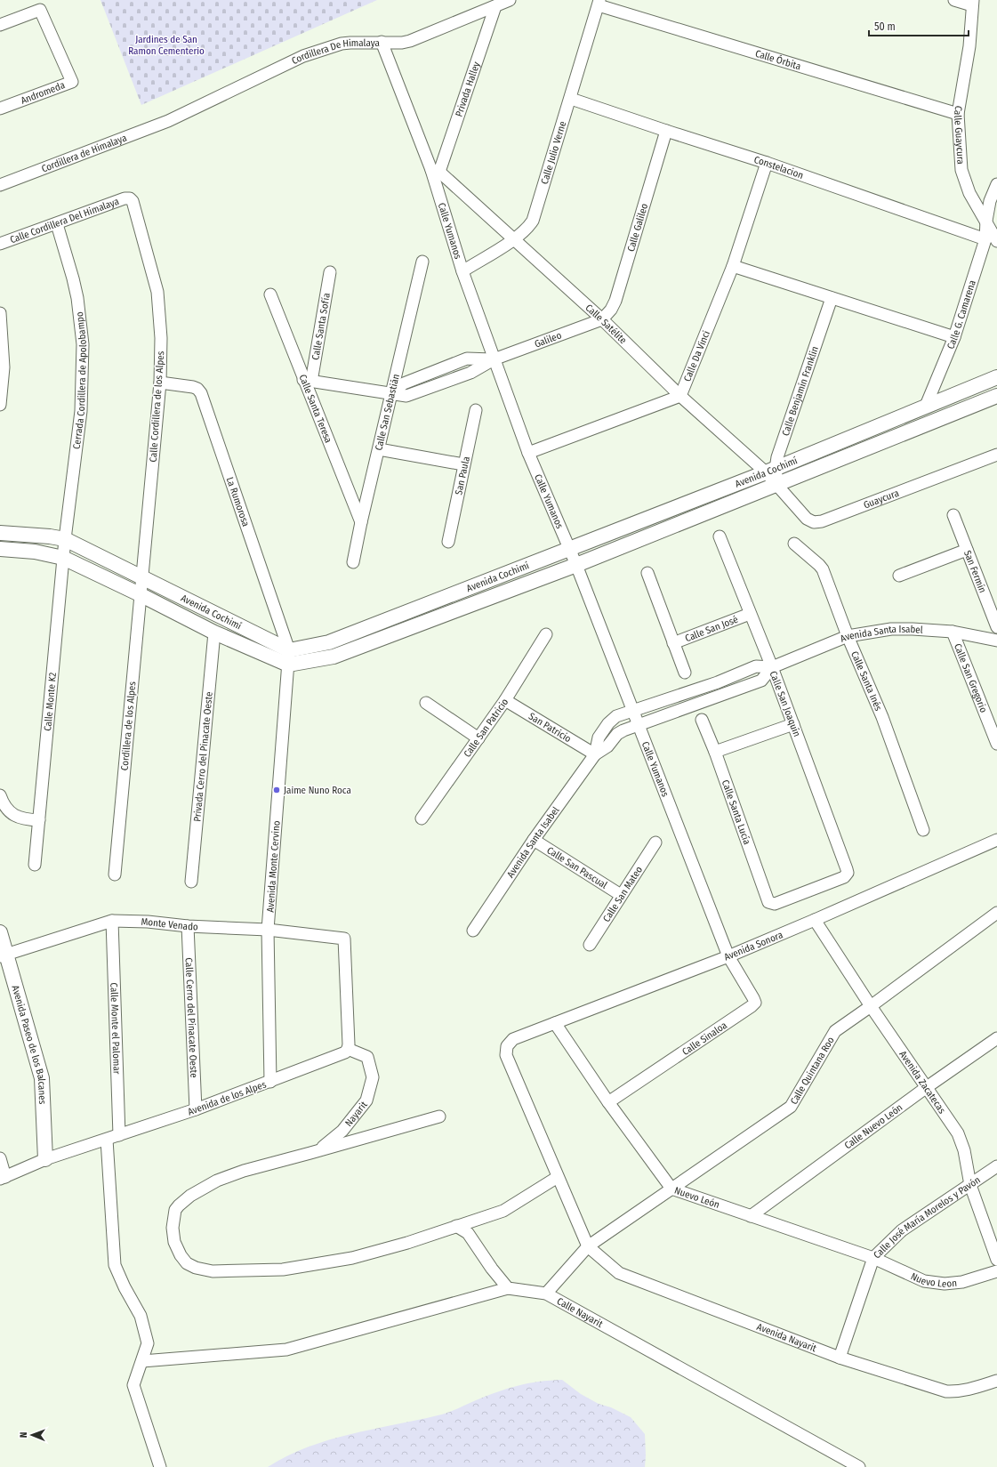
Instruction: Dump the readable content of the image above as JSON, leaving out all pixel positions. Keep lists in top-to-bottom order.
{
  "streets": {
    "street": [
      "Cordillera De Himalaya",
      "Calle Órbita",
      "Privada Halley",
      "Andromeda",
      "Calle Guaycura",
      "Calle Julio Verne",
      "Cordillera de Himalaya",
      "Constelacion",
      "Calle Cordillera Del Himalaya",
      "Calle Galileo",
      "Calle Yumanos",
      "Calle G. Camarena",
      "Calle Satélite",
      "Calle Santa Sofía",
      "Galileo",
      "Calle Da Vinci",
      "Cerrada Cordillera de Apolobampo",
      "Calle Benjamín Franklin",
      "Calle Cordillera de los Alpes",
      "Calle Santa Teresa",
      "Calle San Sebastián",
      "Avenida Cochimí",
      "San Paula",
      "Guaycura",
      "La Rumorosa",
      "San Fermín",
      "Calle San José",
      "Avenida Santa Isabel",
      "Calle San Gregorio",
      "Calle Santa Inés",
      "Calle Monte K2",
      "Calle San Joaquín",
      "Cordillera de los Alpes",
      "Calle San Patricio",
      "San Patricio",
      "Privada Cerro del Pinacate Oeste",
      "Calle Santa Lucía",
      "Avenida Monte Cervino",
      "Calle San Pascual",
      "Calle San Mateo",
      "Monte Venado",
      "Avenida Sonora",
      "Calle Cerro del Pinacate Oeste",
      "Calle Monte el Palomar",
      "Calle Sinaloa",
      "Avenida Paseo de los Balcanes",
      "Calle Quintana Roo",
      "Avenida Zacatecas",
      "Avenida de los Alpes",
      "Nayarit",
      "Calle Nuevo León",
      "Nuevo León",
      "Calle José María Morelos y Pavón",
      "Nuevo Leon",
      "Calle Nayarit",
      "Avenida Nayarit"
    ]
  },
  "crossings": [
    ["Cordillera De Himalaya", "Privada Halley"],
    ["Cordillera De Himalaya", "Cordillera de Himalaya"],
    ["Cordillera De Himalaya", "Calle Yumanos"],
    ["Calle Órbita", "Calle Guaycura"],
    ["Calle Órbita", "Calle Julio Verne"],
    ["Privada Halley", "Calle Yumanos"],
    ["Privada Halley", "Calle Satélite"],
    ["Calle Guaycura", "Calle G. Camarena"],
    ["Calle Julio Verne", "Constelacion"],
    ["Calle Julio Verne", "Calle Yumanos"],
    ["Calle Julio Verne", "Calle Satélite"],
    ["Constelacion", "Calle Galileo"],
    ["Constelacion", "Calle G. Camarena"],
    ["Constelacion", "Calle Da Vinci"],
    ["Calle Cordillera Del Himalaya", "Cerrada Cordillera de Apolobampo"],
    ["Calle Cordillera Del Himalaya", "Calle Cordillera de los Alpes"],
    ["Calle Galileo", "Calle Satélite"],
    ["Calle Galileo", "Galileo"],
    ["Calle Yumanos", "Calle Satélite"],
    ["Calle Yumanos", "Galileo"],
    ["Calle Yumanos", "Avenida Cochimí"],
    ["Calle Yumanos", "Avenida Santa Isabel"],
    ["Calle Yumanos", "Avenida Sonora"],
    ["Calle Yumanos", "Calle Sinaloa"],
    ["Calle G. Camarena", "Avenida Cochimí"],
    ["Calle Satélite", "Galileo"],
    ["Calle Satélite", "Calle Da Vinci"],
    ["Calle Satélite", "Calle Benjamín Franklin"],
    ["Calle Satélite", "Avenida Cochimí"],
    ["Calle Santa Sofía", "Calle Santa Teresa"],
    ["Galileo", "Calle San Sebastián"],
    ["Cerrada Cordillera de Apolobampo", "Avenida Cochimí"],
    ["Cerrada Cordillera de Apolobampo", "Calle Monte K2"],
    ["Calle Benjamín Franklin", "Avenida Cochimí"],
    ["Calle Benjamín Franklin", "Guaycura"],
    ["Calle Cordillera de los Alpes", "Avenida Cochimí"],
    ["Calle Cordillera de los Alpes", "La Rumorosa"],
    ["Calle Cordillera de los Alpes", "Cordillera de los Alpes"],
    ["Calle Santa Teresa", "Calle San Sebastián"],
    ["Avenida Cochimí", "Guaycura"],
    ["Avenida Cochimí", "La Rumorosa"],
    ["Avenida Cochimí", "Calle Monte K2"],
    ["Avenida Cochimí", "Cordillera de los Alpes"],
    ["Avenida Cochimí", "Privada Cerro del Pinacate Oeste"],
    ["Avenida Cochimí", "Avenida Monte Cervino"],
    ["La Rumorosa", "Avenida Monte Cervino"],
    ["Calle San José", "Calle San Joaquín"],
    ["Avenida Santa Isabel", "Calle San Gregorio"],
    ["Avenida Santa Isabel", "Calle Santa Inés"],
    ["Avenida Santa Isabel", "Calle San Joaquín"],
    ["Avenida Santa Isabel", "San Patricio"],
    ["Avenida Santa Isabel", "Calle San Pascual"],
    ["Calle San Joaquín", "Calle Santa Lucía"],
    ["Calle San Patricio", "San Patricio"],
    ["Avenida Monte Cervino", "Monte Venado"],
    ["Avenida Monte Cervino", "Avenida de los Alpes"],
    ["Calle San Pascual", "Calle San Mateo"],
    ["Monte Venado", "Calle Cerro del Pinacate Oeste"],
    ["Monte Venado", "Calle Monte el Palomar"],
    ["Monte Venado", "Avenida Paseo de los Balcanes"],
    ["Monte Venado", "Avenida de los Alpes"],
    ["Monte Venado", "Nayarit"],
    ["Avenida Sonora", "Calle Sinaloa"],
    ["Avenida Sonora", "Avenida Zacatecas"],
    ["Avenida Sonora", "Nuevo León"],
    ["Calle Cerro del Pinacate Oeste", "Avenida de los Alpes"],
    ["Calle Monte el Palomar", "Avenida de los Alpes"],
    ["Calle Sinaloa", "Nuevo León"],
    ["Avenida Paseo de los Balcanes", "Avenida de los Alpes"],
    ["Calle Quintana Roo", "Avenida Zacatecas"],
    ["Calle Quintana Roo", "Nuevo León"],
    ["Calle Quintana Roo", "Calle Nayarit"],
    ["Calle Quintana Roo", "Avenida Nayarit"],
    ["Avenida Zacatecas", "Calle Nuevo León"],
    ["Avenida Zacatecas", "Calle José María Morelos y Pavón"],
    ["Avenida de los Alpes", "Nayarit"],
    ["Calle Nuevo León", "Nuevo León"],
    ["Nuevo León", "Calle José María Morelos y Pavón"],
    ["Nuevo León", "Nuevo Leon"],
    ["Calle José María Morelos y Pavón", "Nuevo Leon"],
    ["Calle José María Morelos y Pavón", "Avenida Nayarit"],
    ["Calle Nayarit", "Avenida Nayarit"]
  ],
  "parks": ["Jardines de San Ramon Cementerio"],
  "places": ["Jaime Nuno Roca"],
  "scale_bar": "50 m",
  "north": "left"
}
